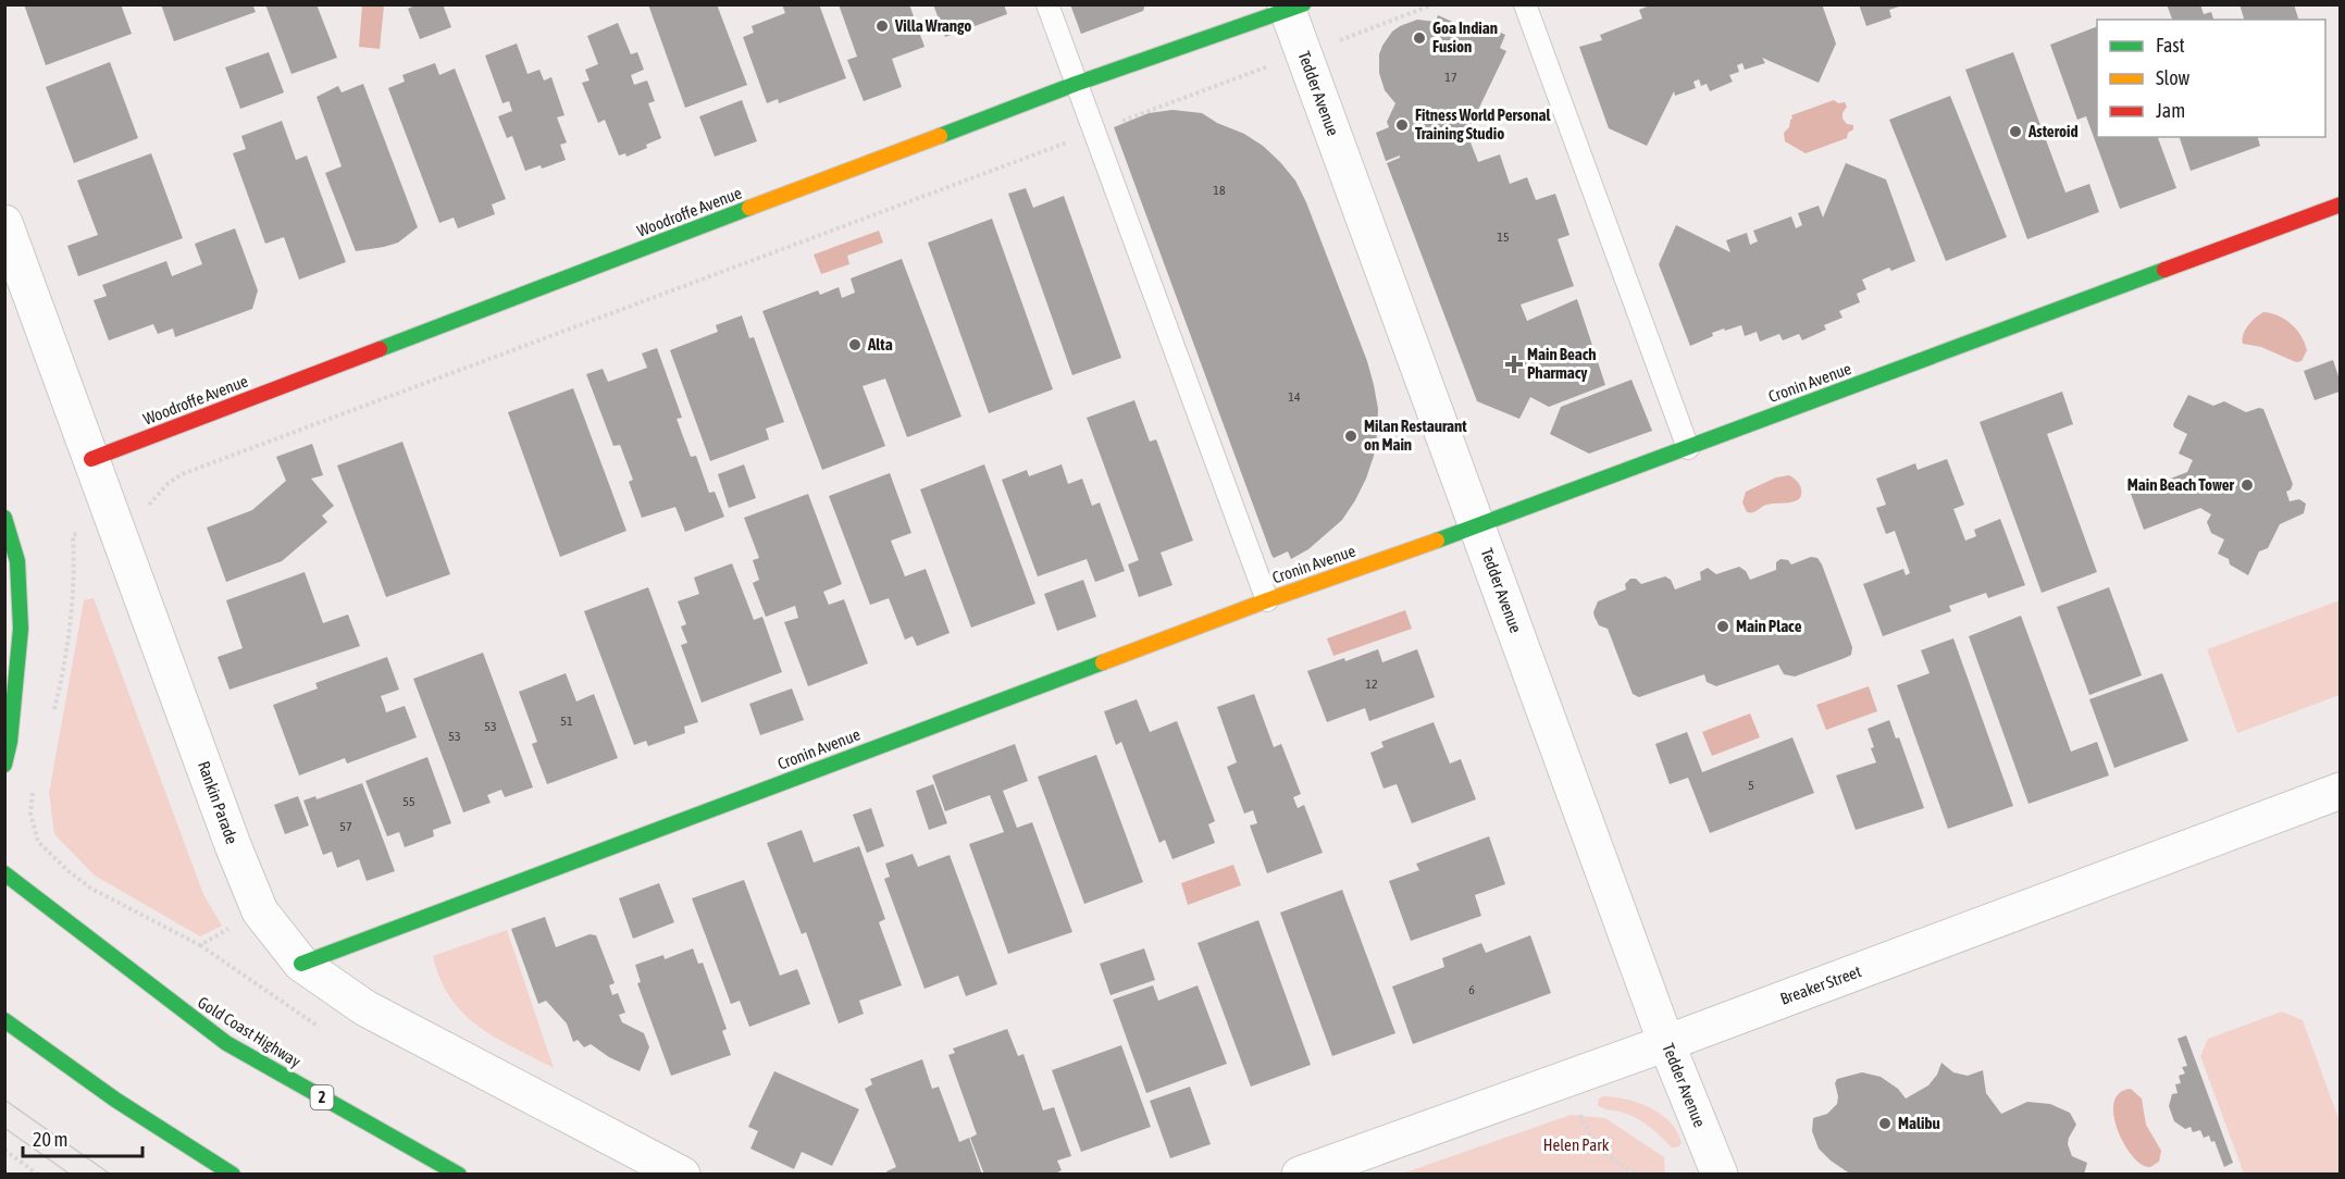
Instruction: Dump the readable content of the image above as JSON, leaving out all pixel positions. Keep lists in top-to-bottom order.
{
  "streets": {
    "main road": [
      "Woodroffe Avenue",
      "Cronin Avenue",
      "Gold Coast Highway",
      "2"
    ],
    "street": ["Tedder Avenue", "Rankin Parade", "Breaker Street"]
  },
  "crossings": [
    ["Tedder Avenue", "Woodroffe Avenue"],
    ["Tedder Avenue", "Cronin Avenue"],
    ["Tedder Avenue", "Breaker Street"],
    ["Woodroffe Avenue", "Rankin Parade"],
    ["Cronin Avenue", "Rankin Parade"]
  ],
  "parks": ["Helen Park"],
  "places": {
    "other": [
      "Villa Wrango",
      "Goa Indian Fusion",
      "Fitness World Personal Training Studio",
      "Asteroid",
      "Alta",
      "Milan Restaurant on Main",
      "Main Beach Tower",
      "Main Place",
      "Malibu"
    ],
    "health": ["Main Beach Pharmacy"]
  },
  "house_numbers": [
    "17",
    "18",
    "15",
    "14",
    "12",
    "51",
    "53",
    "53",
    "5",
    "55",
    "57",
    "6"
  ],
  "legend": ["Fast", "Slow", "Jam"],
  "scale_bar": "20 m"
}
